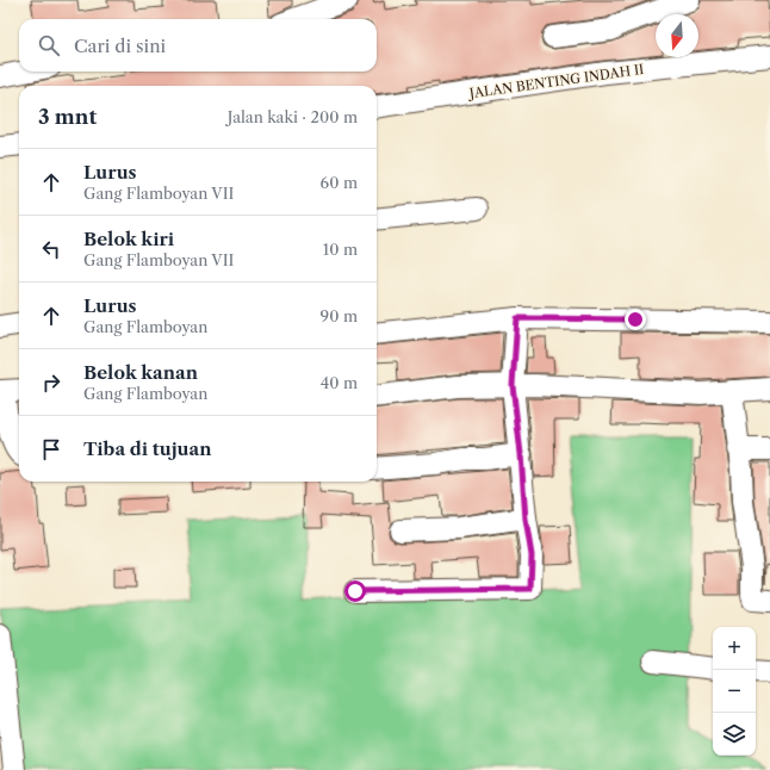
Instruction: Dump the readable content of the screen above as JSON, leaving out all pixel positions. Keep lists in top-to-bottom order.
{
  "streets": {
    "street": ["JALAN BENTING INDAH II"]
  },
  "north": "bottom",
  "page": {
    "search": "Cari di sini",
    "heading": ["3 mnt", "Jalan kaki · 200 m"],
    "list": [
      ["Lurus", "Gang Flamboyan VII", "60 m"],
      ["Belok kiri", "Gang Flamboyan VII", "10 m"],
      ["Lurus", "Gang Flamboyan", "90 m"],
      ["Belok kanan", "Gang Flamboyan", "40 m"],
      "Tiba di tujuan"
    ],
    "map_buttons": ["+", "−"]
  }
}
